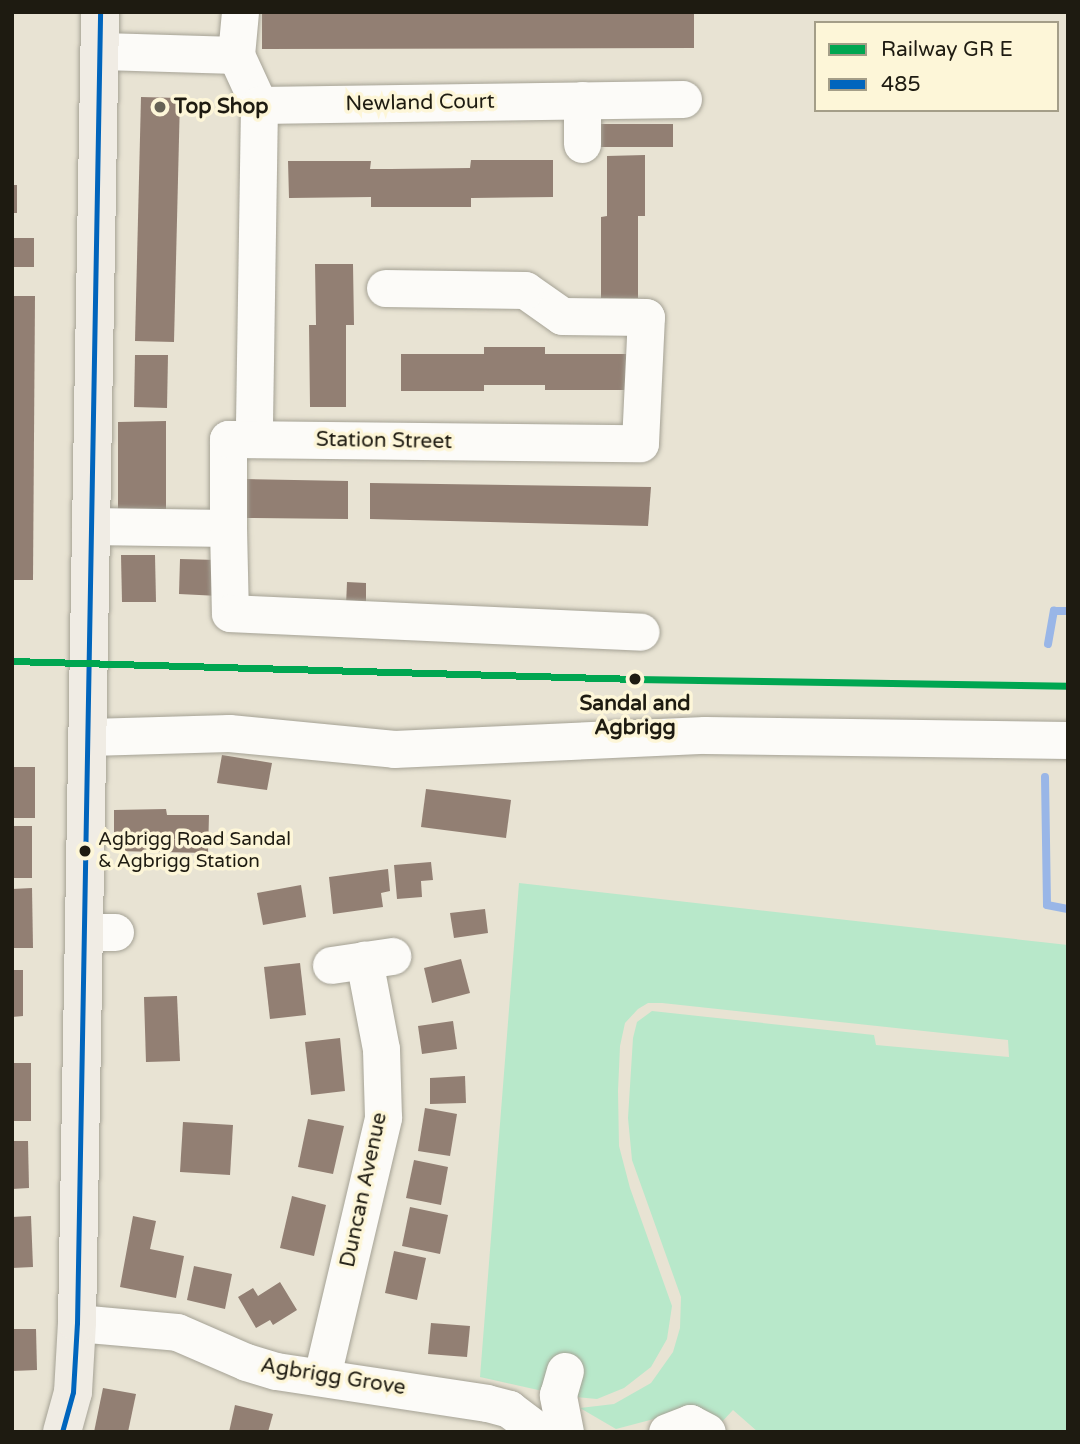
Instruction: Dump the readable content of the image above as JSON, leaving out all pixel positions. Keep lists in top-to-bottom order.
{
  "streets": {
    "street": [
      "Newland Court",
      "Station Street",
      "Duncan Avenue",
      "Agbrigg Grove"
    ]
  },
  "crossings": [
    ["Duncan Avenue", "Agbrigg Grove"]
  ],
  "places": ["Top Shop", "Sandal and Agbrigg", "Agbrigg Road Sandal & Agbrigg Station"],
  "lines": ["transit line 485"],
  "legend": ["Railway GR E", "485"]
}
